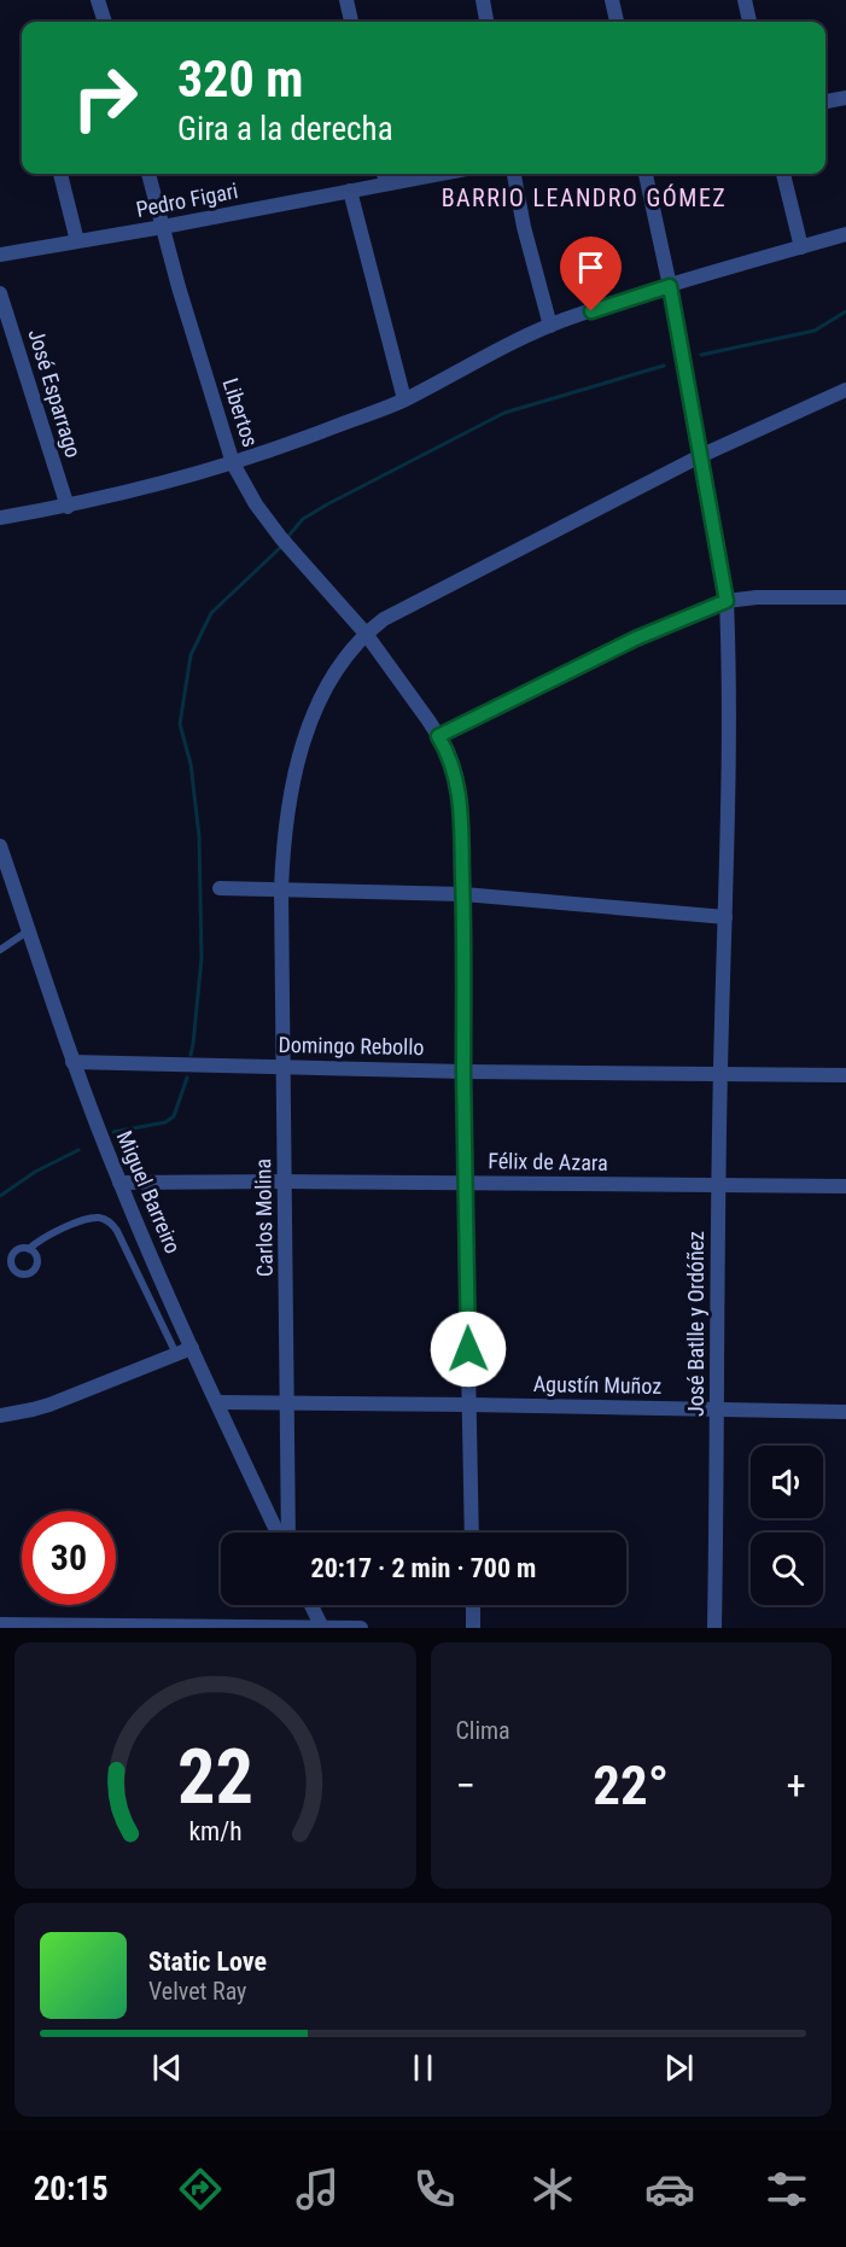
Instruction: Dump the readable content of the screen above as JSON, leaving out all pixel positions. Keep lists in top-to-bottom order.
{
  "streets": {
    "street": [
      "Pedro Figari",
      "José Esparrago",
      "Libertos",
      "Domingo Rebollo",
      "Félix de Azara",
      "Miguel Barreiro",
      "Carlos Molina",
      "José Batlle y Ordóñez",
      "Agustín Muñoz"
    ]
  },
  "crossings": [
    ["Pedro Figari", "Libertos"],
    ["Libertos", "Domingo Rebollo"],
    ["Libertos", "Félix de Azara"],
    ["Libertos", "Carlos Molina"],
    ["Libertos", "Agustín Muñoz"],
    ["Domingo Rebollo", "Miguel Barreiro"],
    ["Domingo Rebollo", "Carlos Molina"],
    ["Domingo Rebollo", "José Batlle y Ordóñez"],
    ["Félix de Azara", "Miguel Barreiro"],
    ["Félix de Azara", "Carlos Molina"],
    ["Félix de Azara", "José Batlle y Ordóñez"],
    ["Miguel Barreiro", "Agustín Muñoz"],
    ["Carlos Molina", "José Batlle y Ordóñez"],
    ["Carlos Molina", "Agustín Muñoz"],
    ["José Batlle y Ordóñez", "Agustín Muñoz"]
  ],
  "districts": ["BARRIO LEANDRO GÓMEZ"],
  "page": {
    "turn": ["320 m", "Gira a la derecha"],
    "limit": "30",
    "trip": "20:17 · 2 min · 700 m",
    "tile": "Clima",
    "heat": ["−", "22°", "+"],
    "song": ["Static Love", "Velvet Ray"],
    "tabs": "20:15",
    "gauge": ["22", "km/h"]
  }
}
